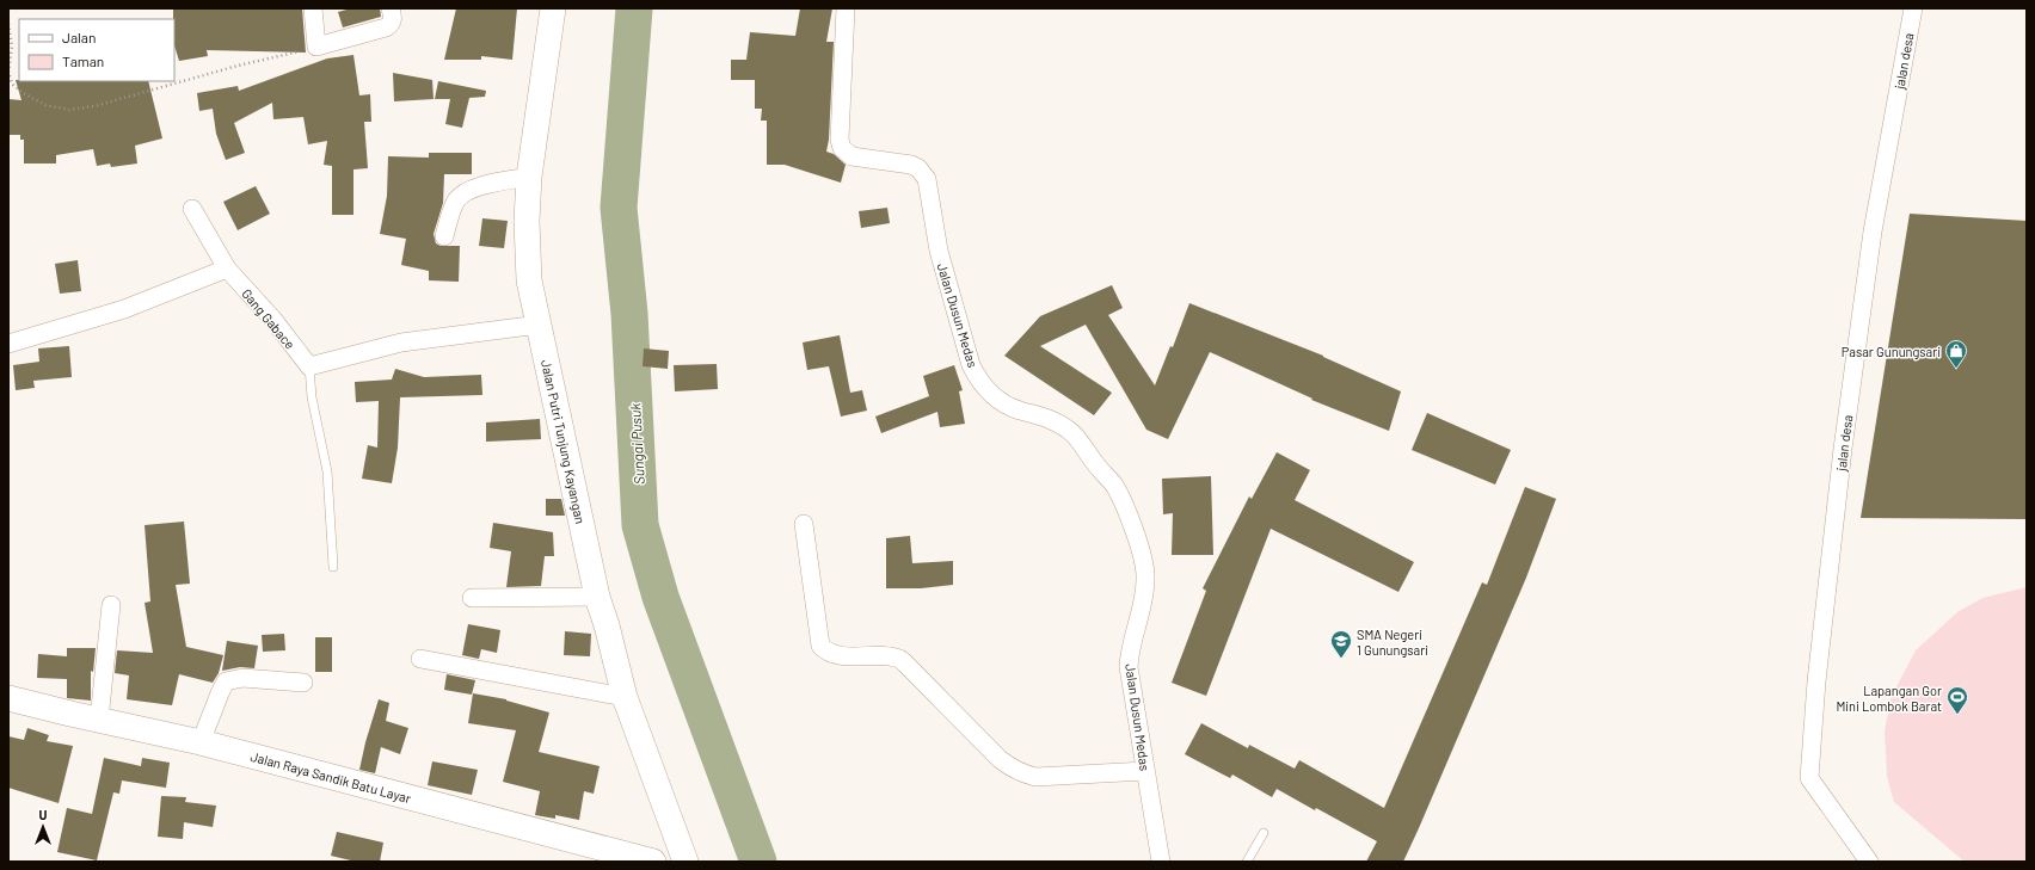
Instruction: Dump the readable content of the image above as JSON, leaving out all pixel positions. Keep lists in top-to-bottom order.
{
  "streets": {
    "street": [
      "jalan desa",
      "Jalan Dusun Medas",
      "Gang Gabace",
      "Jalan Putri Tunjung Kayangan",
      "Jalan Raya Sandik Batu Layar"
    ]
  },
  "water": ["Sungai Pusuk"],
  "places": {
    "shop": ["Pasar Gunungsari"],
    "school or university": ["SMA Negeri 1 Gunungsari"],
    "sports": ["Lapangan Gor Mini Lombok Barat"]
  },
  "legend": ["Jalan", "Taman"],
  "north": "top"
}
